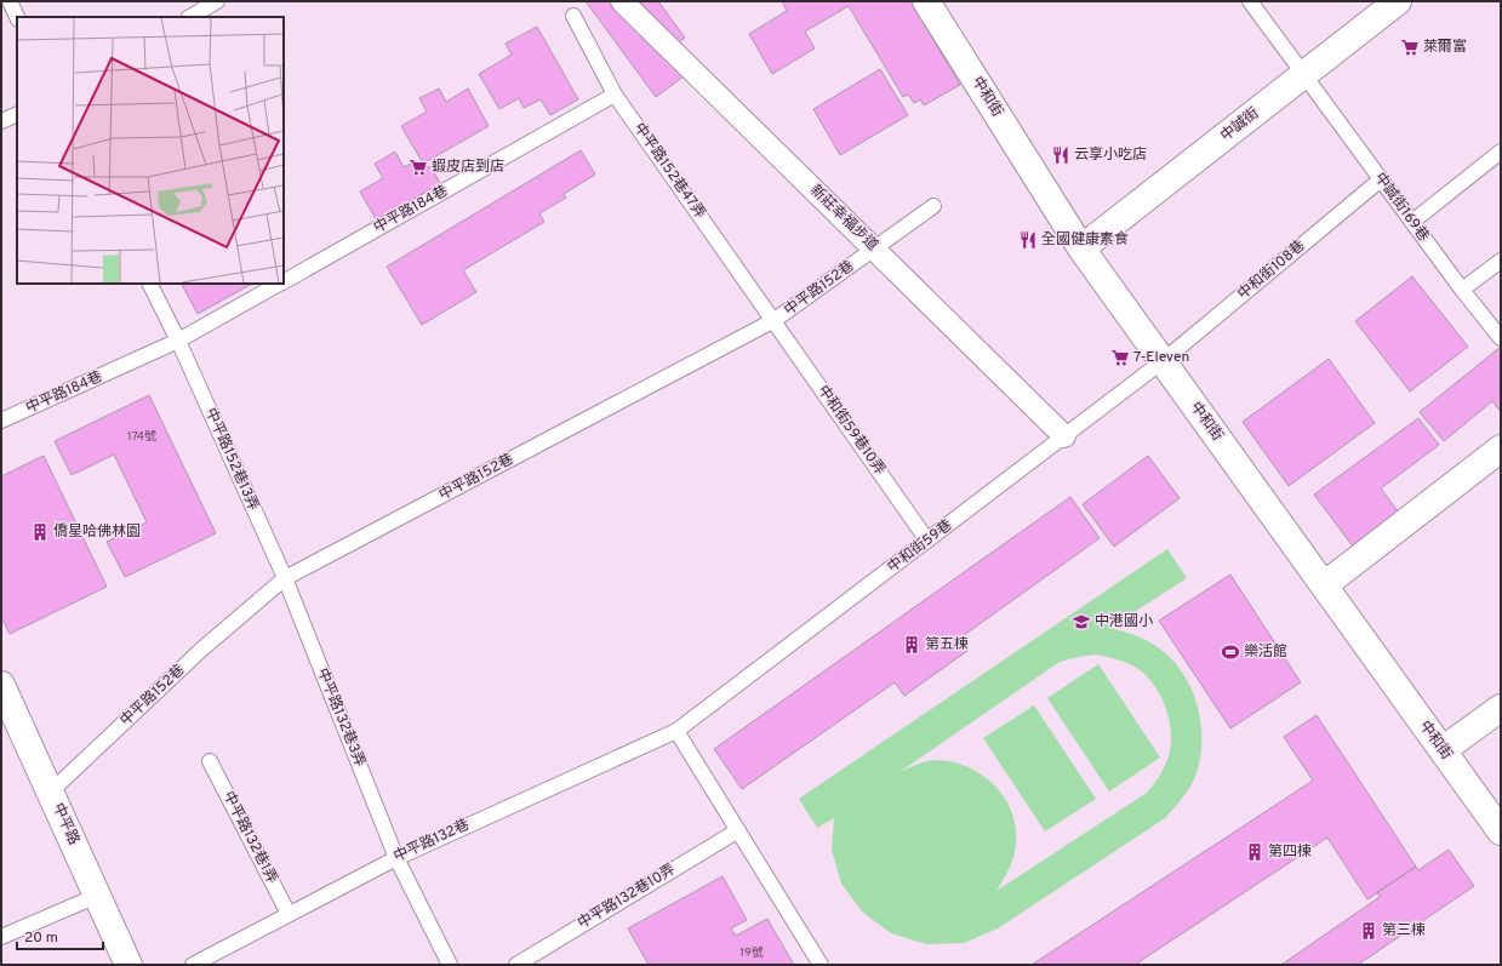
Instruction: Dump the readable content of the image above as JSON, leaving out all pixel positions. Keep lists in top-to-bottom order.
{
  "streets": {
    "street": [
      "中和街",
      "中誠街",
      "新莊幸福步道",
      "中平路"
    ],
    "lane": [
      "中平路152巷47弄",
      "中誠街169巷",
      "中平路184巷",
      "中和街108巷",
      "中平路152巷",
      "中和街59巷10弄",
      "中平路152巷13弄",
      "中和街59巷",
      "中平路132巷3弄",
      "中平路132巷1弄",
      "中平路132巷",
      "中平路132巷10弄"
    ]
  },
  "crossings": [
    ["中和街", "中誠街"],
    ["中和街", "中和街108巷"],
    ["中和街", "中和街59巷"],
    ["中誠街", "中誠街169巷"],
    ["中平路152巷47弄", "中平路184巷"],
    ["中平路152巷47弄", "中平路152巷"],
    ["中平路152巷47弄", "中和街59巷10弄"],
    ["中誠街169巷", "中和街108巷"],
    ["中平路184巷", "中平路152巷13弄"],
    ["新莊幸福步道", "中平路152巷"],
    ["新莊幸福步道", "中和街59巷"],
    ["中和街108巷", "中和街59巷"],
    ["中平路152巷", "中和街59巷10弄"],
    ["中平路152巷", "中平路152巷13弄"],
    ["中平路152巷", "中平路132巷3弄"],
    ["中平路152巷", "中平路"],
    ["中和街59巷10弄", "中和街59巷"],
    ["中平路152巷13弄", "中平路132巷3弄"],
    ["中和街59巷", "中平路132巷"],
    ["中平路132巷3弄", "中平路132巷"],
    ["中平路132巷1弄", "中平路132巷"]
  ],
  "places": {
    "supermarket": ["萊爾富", "蝦皮店到店", "7-Eleven"],
    "restaurant": ["云享小吃店", "全國健康素食"],
    "building": [
      "僑星哈佛林園",
      "第五棟",
      "第四棟",
      "第三棟"
    ],
    "school or university": ["中港國小"],
    "sports": ["樂活館"]
  },
  "house_numbers": ["174號", "19號"],
  "scale_bar": "20 m"
}
